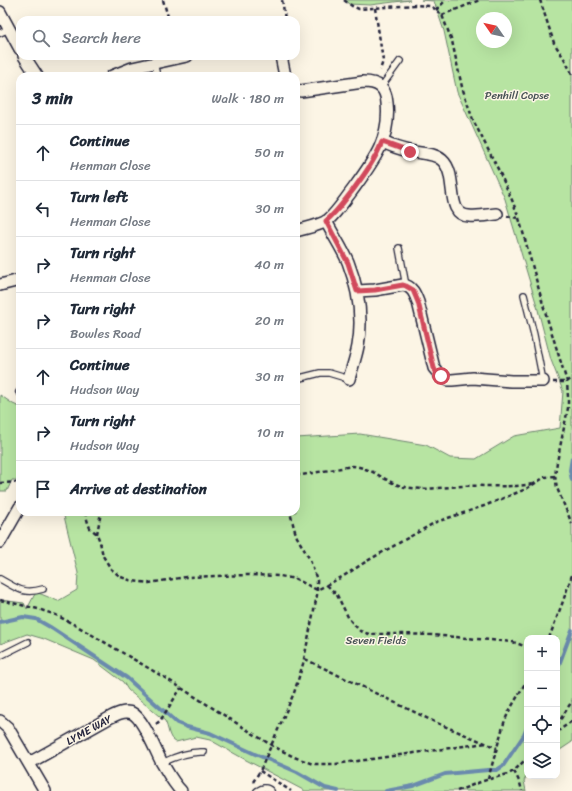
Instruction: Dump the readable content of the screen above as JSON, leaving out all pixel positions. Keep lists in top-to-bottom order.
{
  "streets": {
    "street": ["LYME WAY"]
  },
  "parks": ["Penhill Copse", "Seven Fields"],
  "north": "top left",
  "page": {
    "search": "Search here",
    "heading": ["3 min", "Walk · 180 m"],
    "list": [
      ["Continue", "Henman Close", "50 m"],
      ["Turn left", "Henman Close", "30 m"],
      ["Turn right", "Henman Close", "40 m"],
      ["Turn right", "Bowles Road", "20 m"],
      ["Continue", "Hudson Way", "30 m"],
      ["Turn right", "Hudson Way", "10 m"],
      "Arrive at destination"
    ],
    "map_buttons": ["+", "−"]
  }
}
